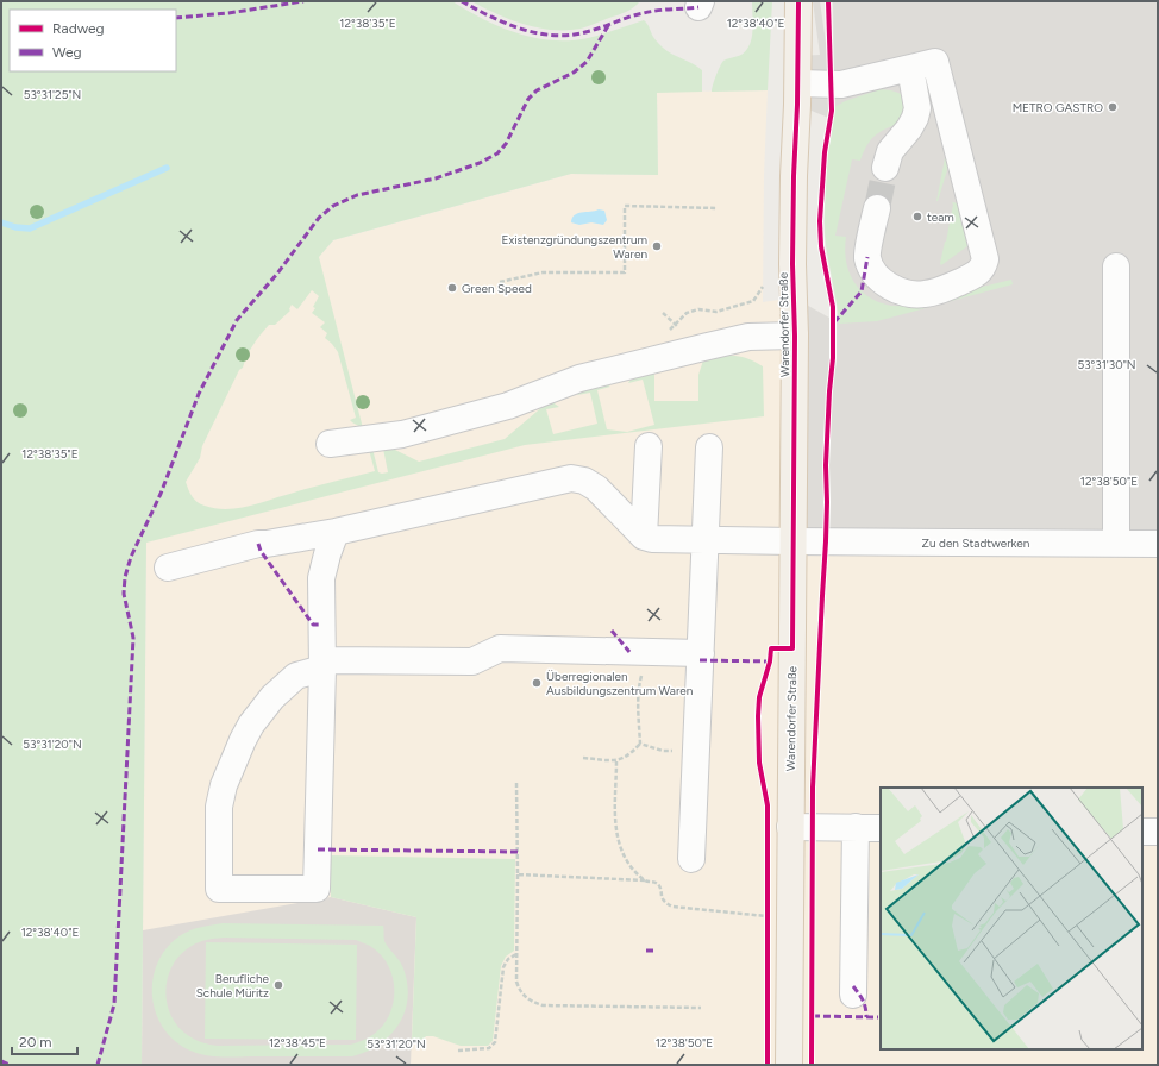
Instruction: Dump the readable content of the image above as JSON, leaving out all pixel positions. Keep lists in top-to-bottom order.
{
  "streets": {
    "main road": ["Warendorfer Straße"],
    "street": ["Zu den Stadtwerken"]
  },
  "crossings": [
    ["Warendorfer Straße", "Zu den Stadtwerken"]
  ],
  "places": [
    "METRO GASTRO",
    "team",
    "Existenzgründungszentrum Waren",
    "Green Speed",
    "Überregionalen Ausbildungszentrum Waren",
    "Berufliche Schule Müritz"
  ],
  "legend": ["Radweg", "Weg"],
  "scale_bar": "20 m",
  "coordinates": [
    "12°38'40\"E",
    "12°38'35\"E",
    "53°31'25\"N",
    "53°31'30\"N",
    "12°38'50\"E",
    "53°31'20\"N",
    "12°38'45\"E"
  ]
}
